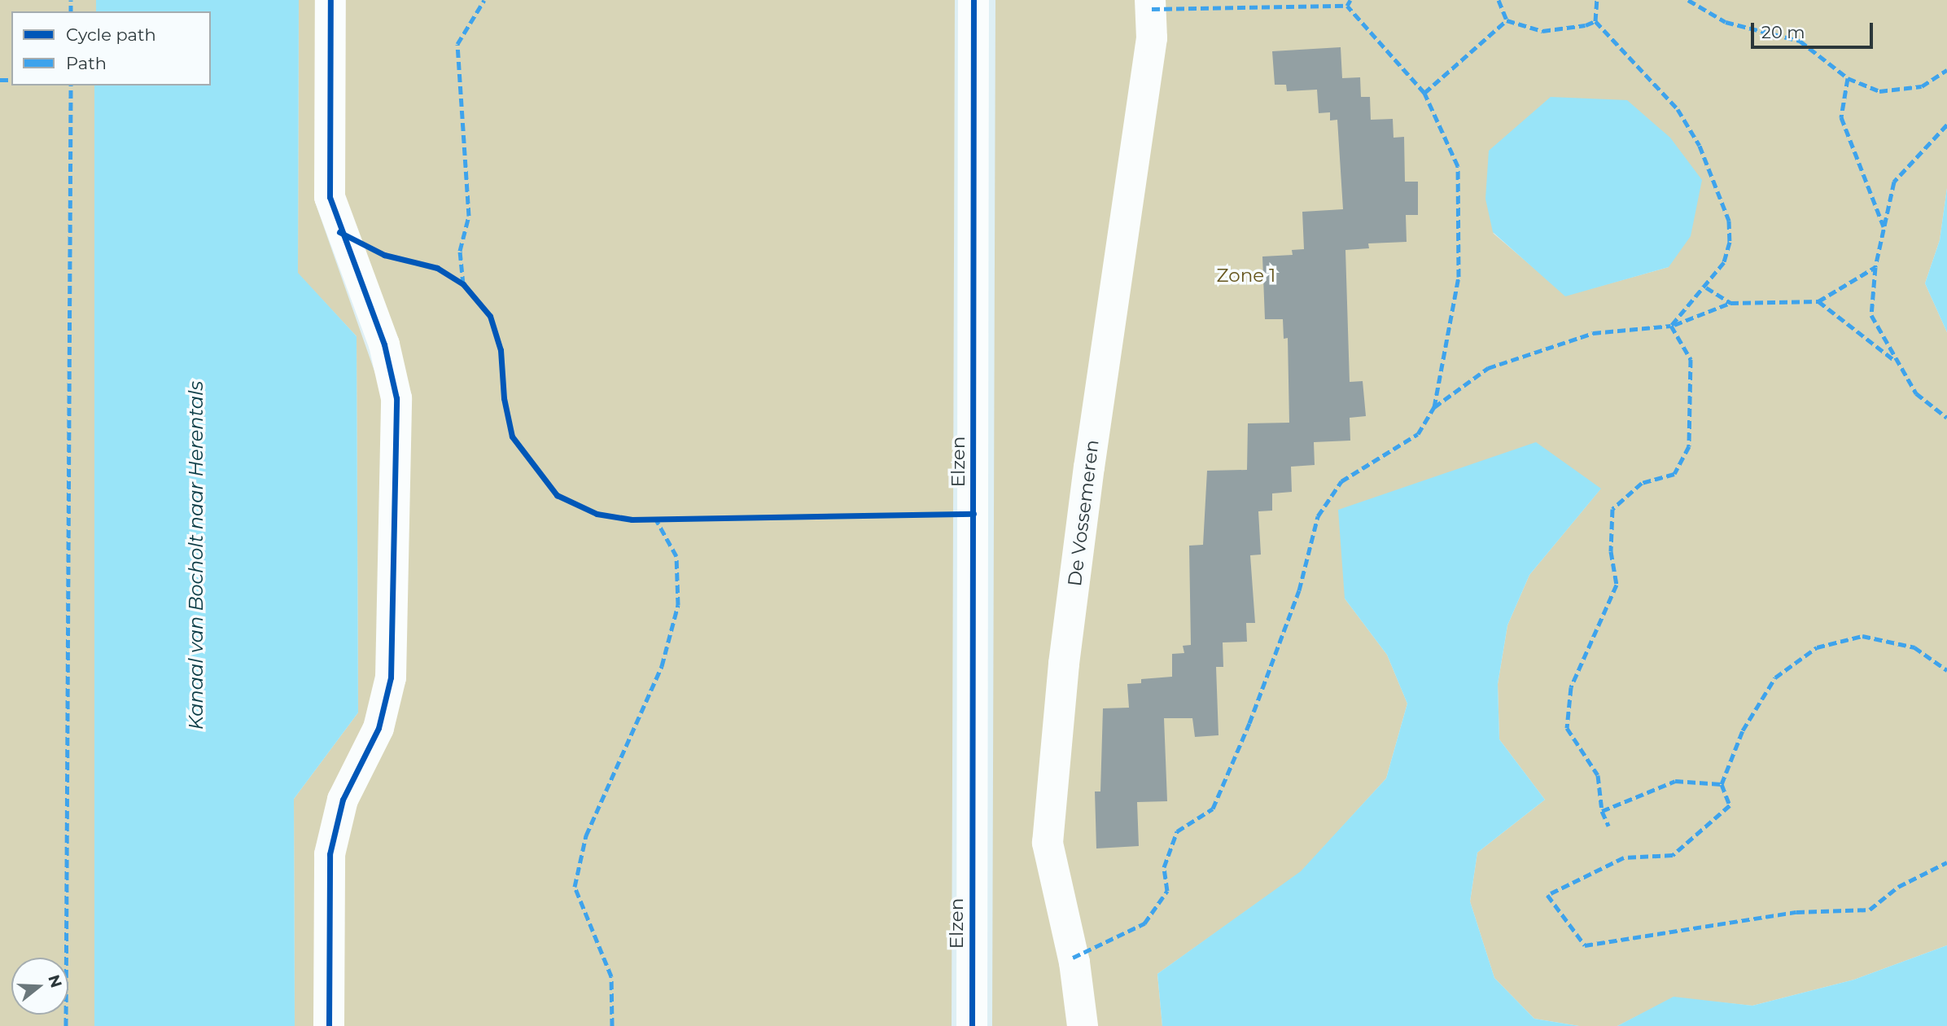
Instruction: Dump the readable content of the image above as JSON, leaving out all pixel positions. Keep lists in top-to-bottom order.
{
  "streets": {
    "street": ["Elzen", "De Vossemeren"]
  },
  "water": ["Kanaal van Bocholt naar Herentals"],
  "parks": ["Zone 1"],
  "legend": ["Cycle path", "Path"],
  "scale_bar": "20 m",
  "north": "right"
}
